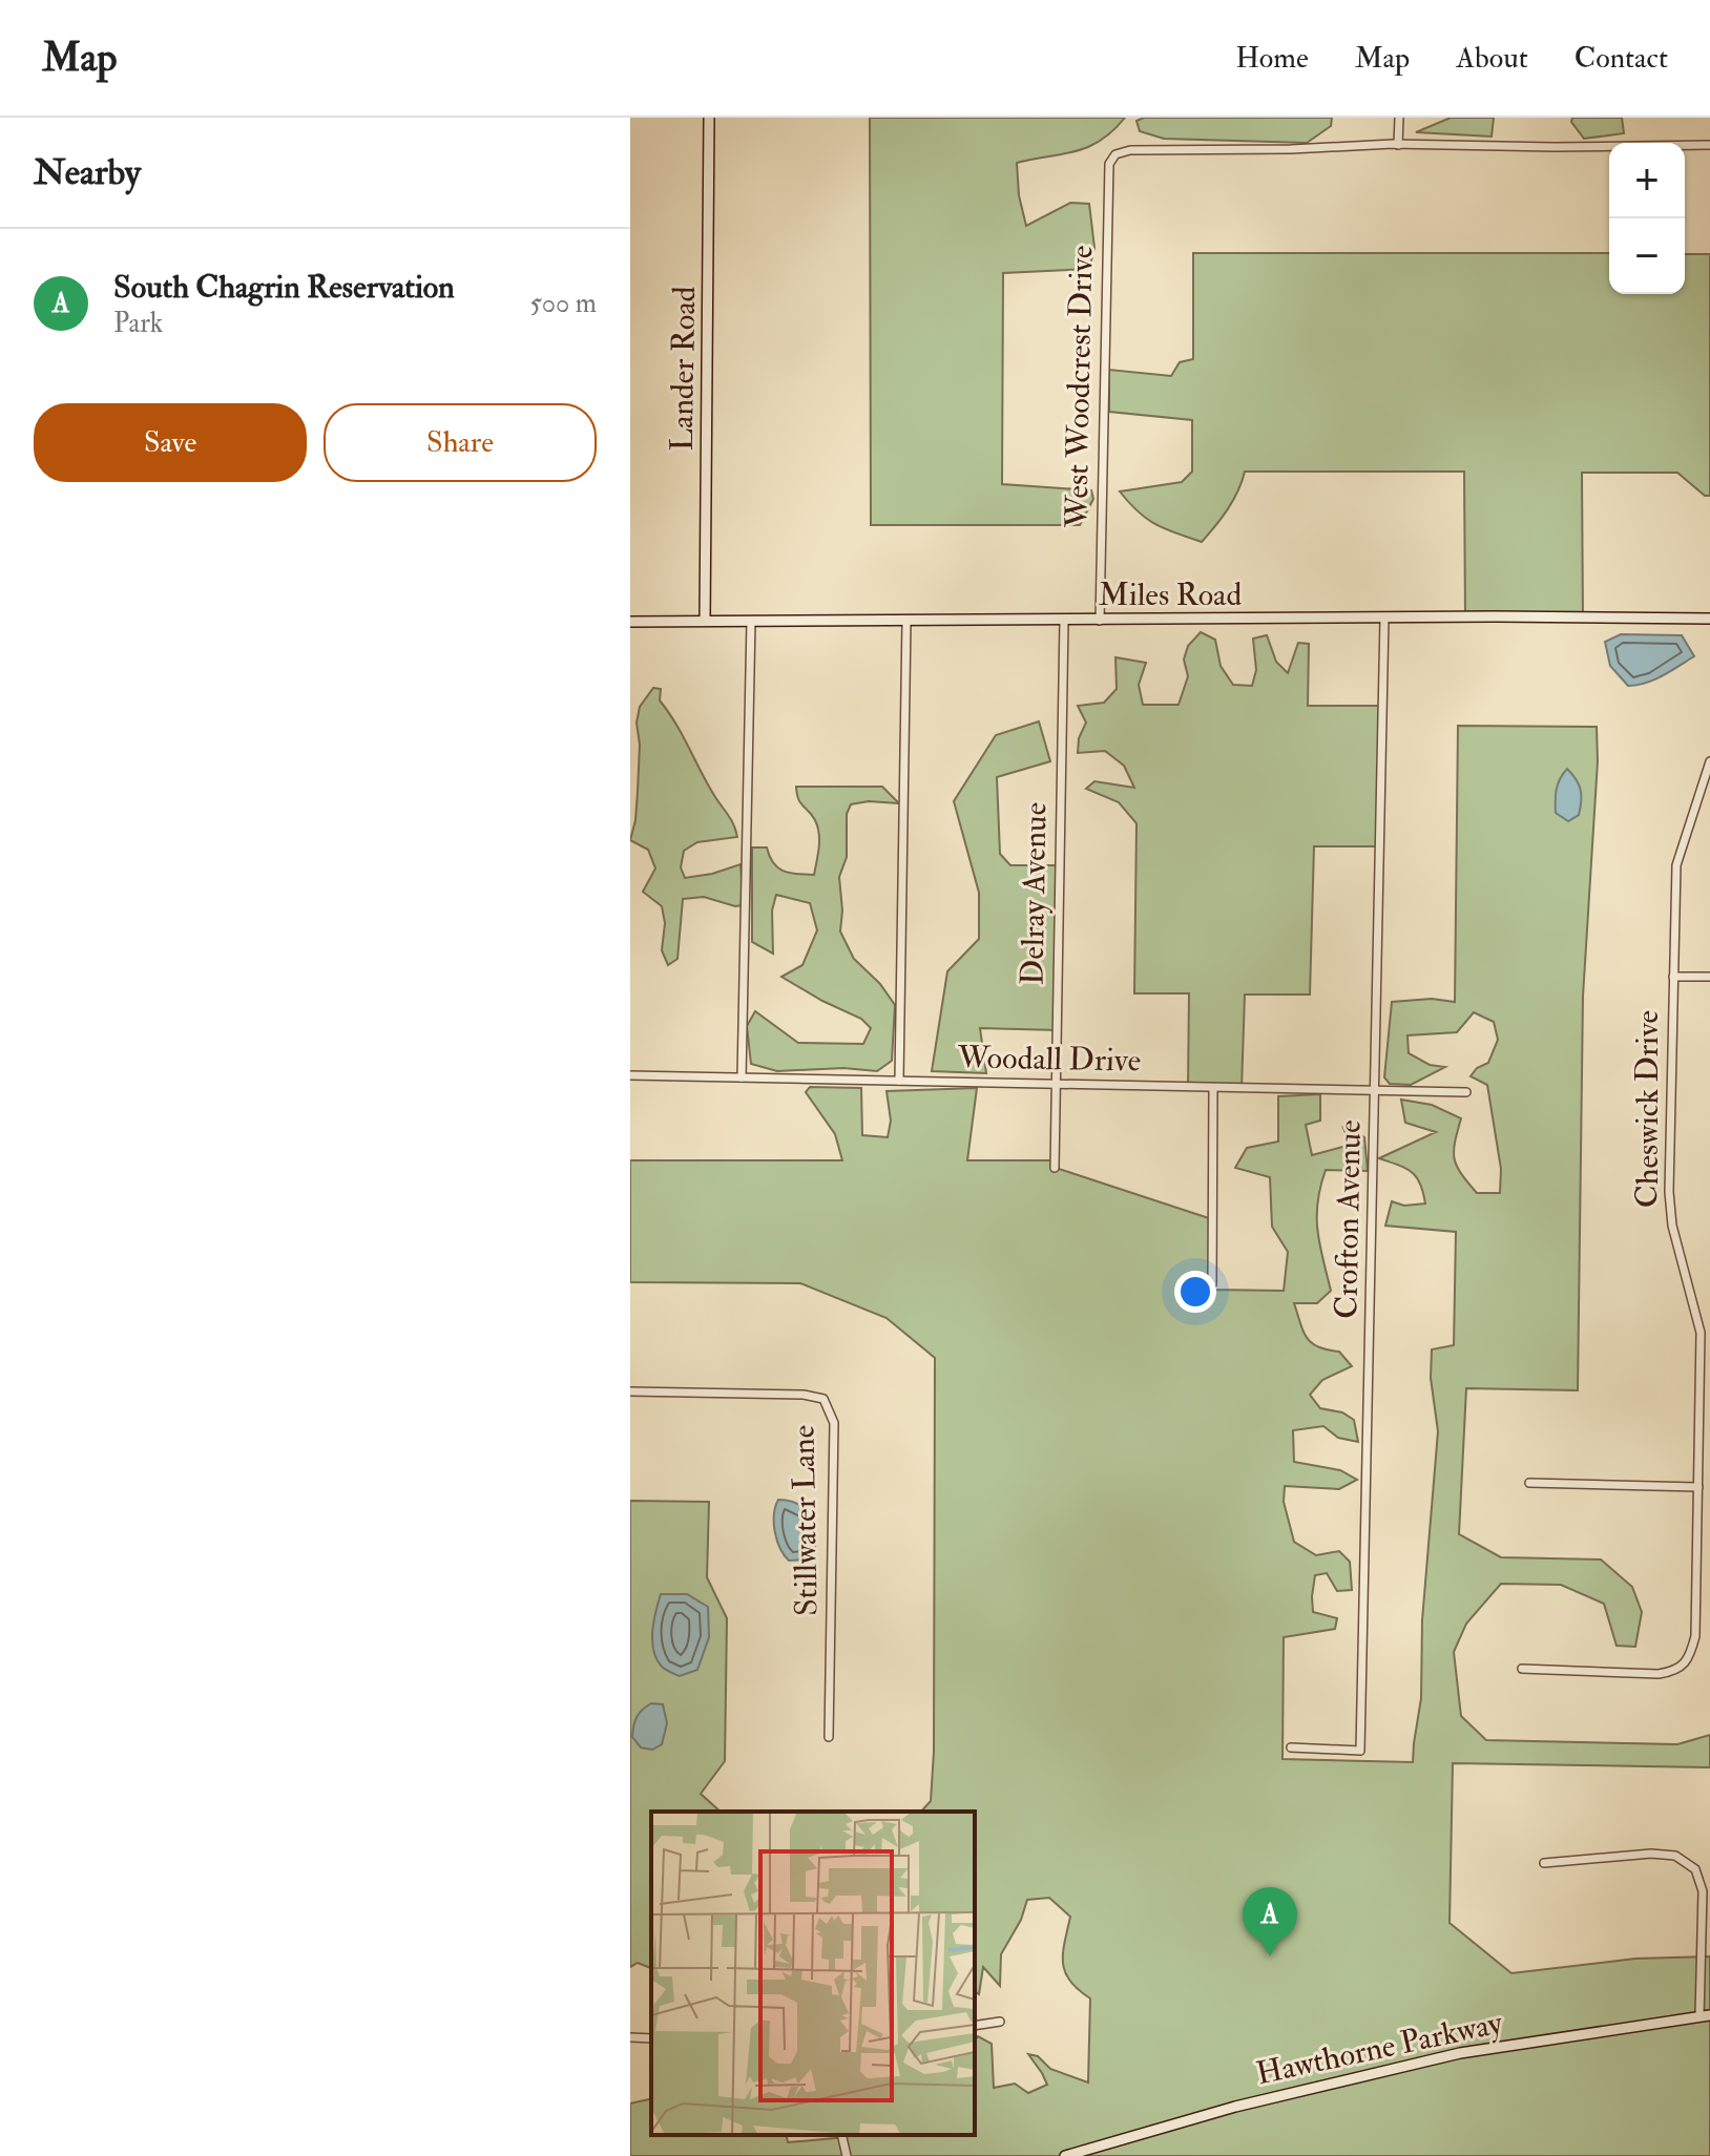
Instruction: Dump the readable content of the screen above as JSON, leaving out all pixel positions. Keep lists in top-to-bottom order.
{
  "streets": {
    "street": [
      "Lander Road",
      "West Woodcrest Drive",
      "Miles Road",
      "Delray Avenue",
      "Woodall Drive",
      "Cheswick Drive",
      "Crofton Avenue",
      "Stillwater Lane",
      "Hawthorne Parkway"
    ]
  },
  "crossings": [
    ["Lander Road", "Miles Road"],
    ["West Woodcrest Drive", "Miles Road"],
    ["Miles Road", "Delray Avenue"],
    ["Miles Road", "Crofton Avenue"],
    ["Delray Avenue", "Woodall Drive"],
    ["Woodall Drive", "Crofton Avenue"]
  ],
  "page": {
    "header": "Map",
    "nav": [
      "Home",
      "Map",
      "About",
      "Contact"
    ],
    "heading": "Nearby",
    "map_buttons": ["+", "−"],
    "list": [
      {
        "mark": "A",
        "name": "South Chagrin Reservation",
        "note": "Park",
        "value": "500 m"
      }
    ],
    "buttons": ["Save", "Share"],
    "pins": "A"
  }
}
